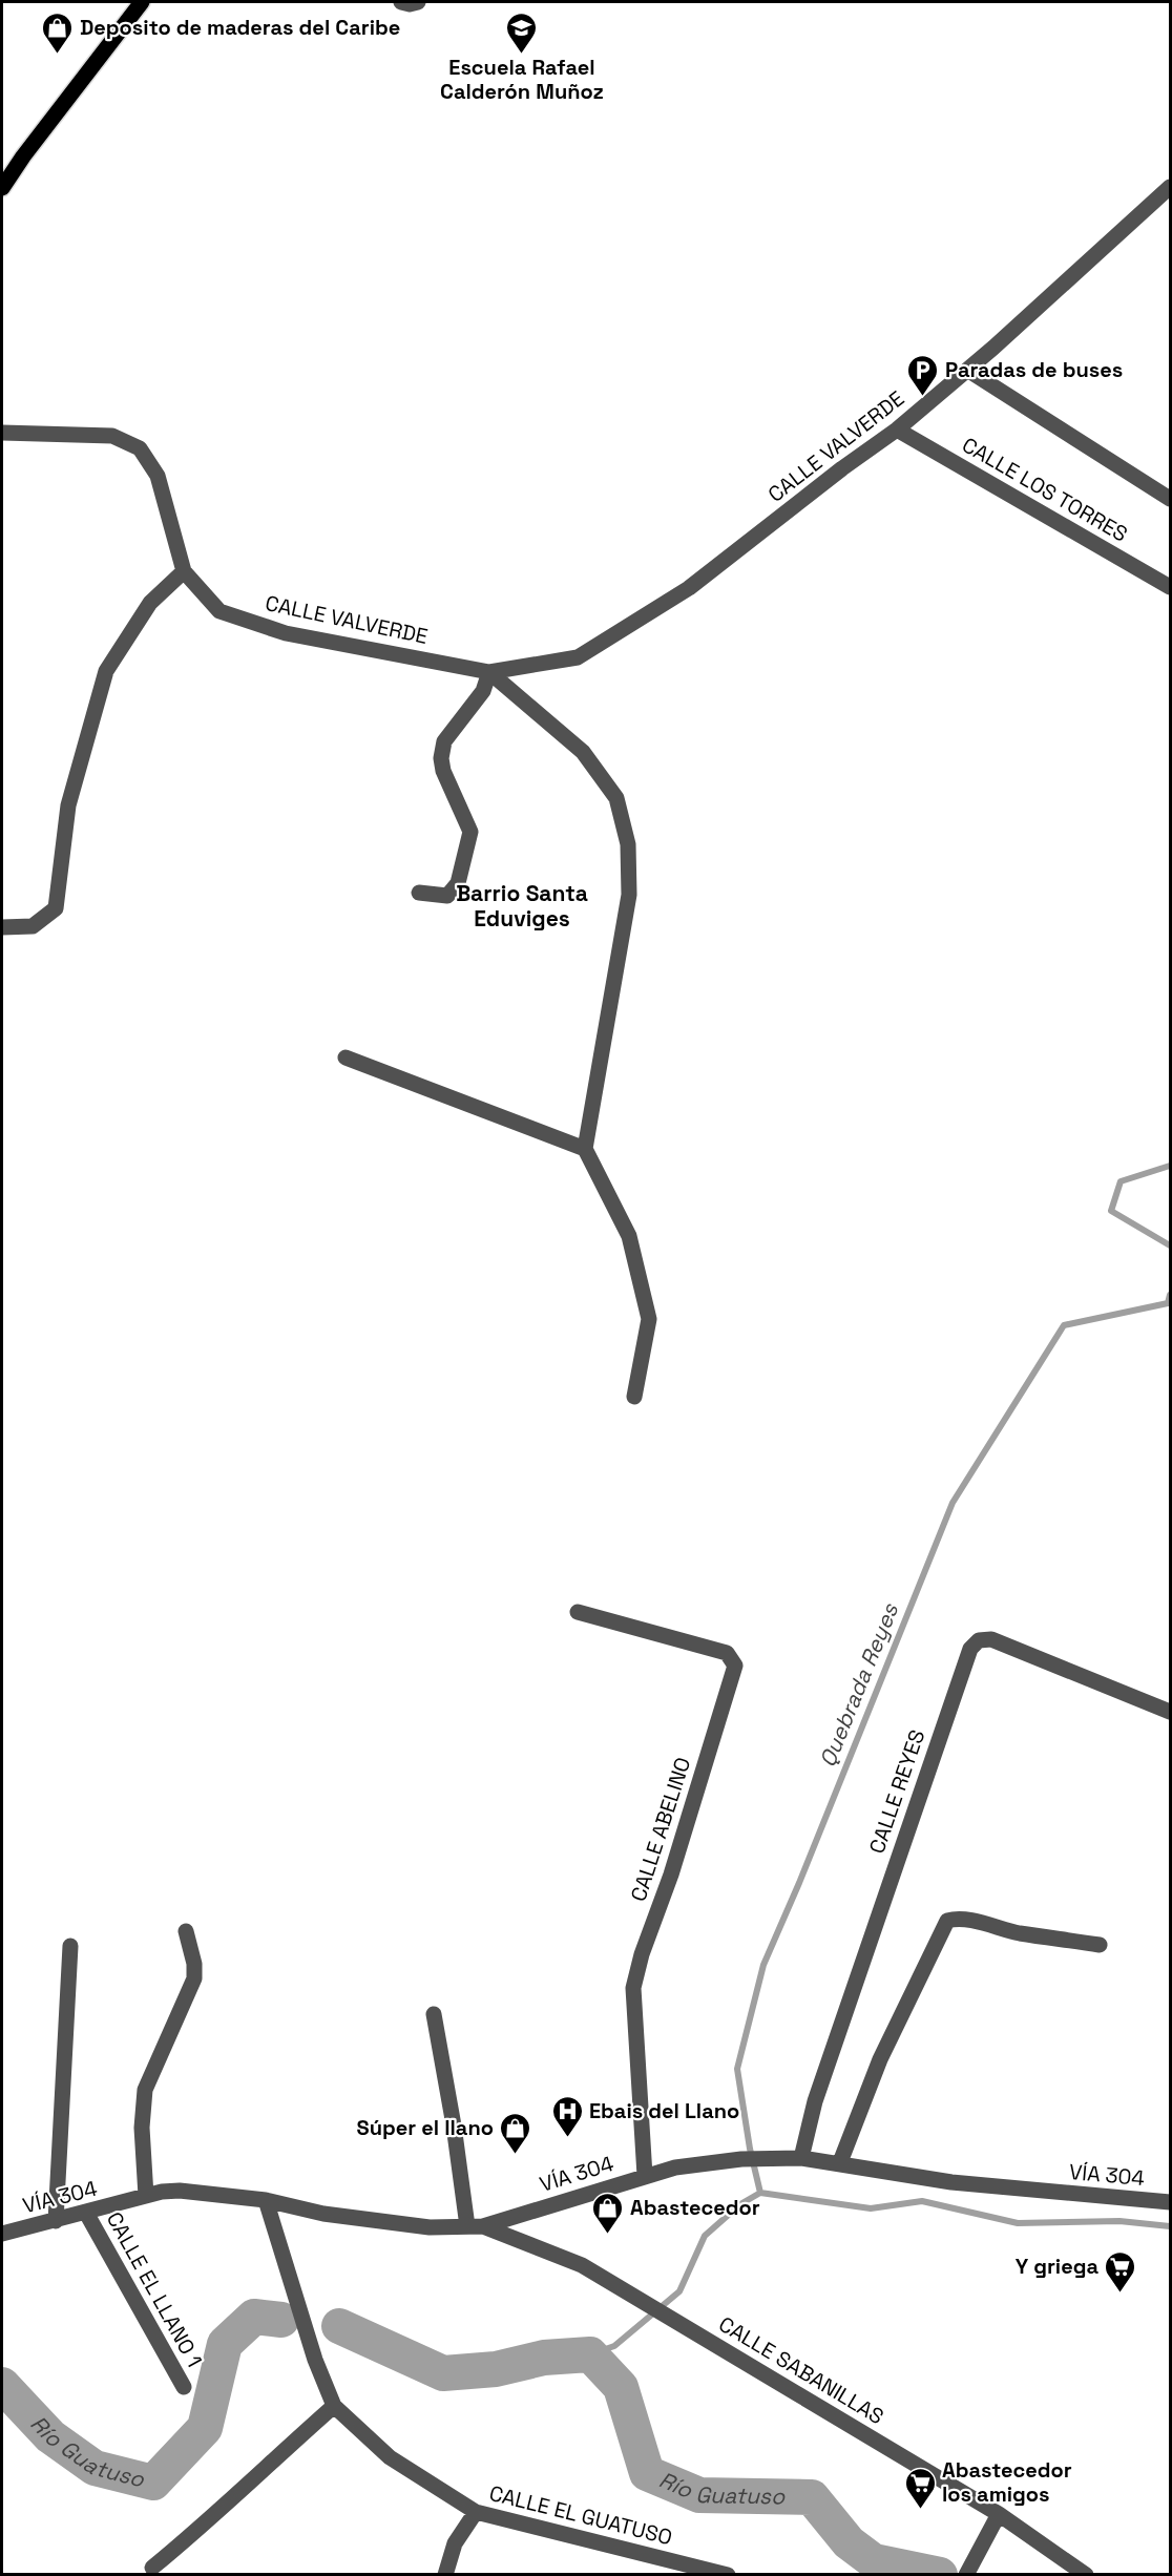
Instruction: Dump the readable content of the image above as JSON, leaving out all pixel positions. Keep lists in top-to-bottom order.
{
  "streets": {
    "street": [
      "CALLE VALVERDE",
      "CALLE LOS TORRES",
      "CALLE REYES",
      "CALLE ABELINO",
      "VÍA 304",
      "CALLE EL LLANO 1",
      "CALLE SABANILLAS",
      "CALLE EL GUATUSO"
    ]
  },
  "crossings": [
    ["CALLE VALVERDE", "CALLE LOS TORRES"],
    ["CALLE REYES", "VÍA 304"],
    ["CALLE ABELINO", "VÍA 304"],
    ["VÍA 304", "CALLE EL LLANO 1"],
    ["VÍA 304", "CALLE SABANILLAS"],
    ["VÍA 304", "CALLE EL GUATUSO"]
  ],
  "districts": ["Barrio Santa Eduviges"],
  "water": ["Quebrada Reyes", "Río Guatuso"],
  "places": {
    "shop": ["Deposito de maderas del Caribe", "Súper el llano", "Abastecedor"],
    "school or university": ["Escuela Rafael Calderón Muñoz"],
    "parking": ["Paradas de buses"],
    "hospital": ["Ebais del Llano"],
    "supermarket": ["Y griega", "Abastecedor los amigos"]
  }
}
